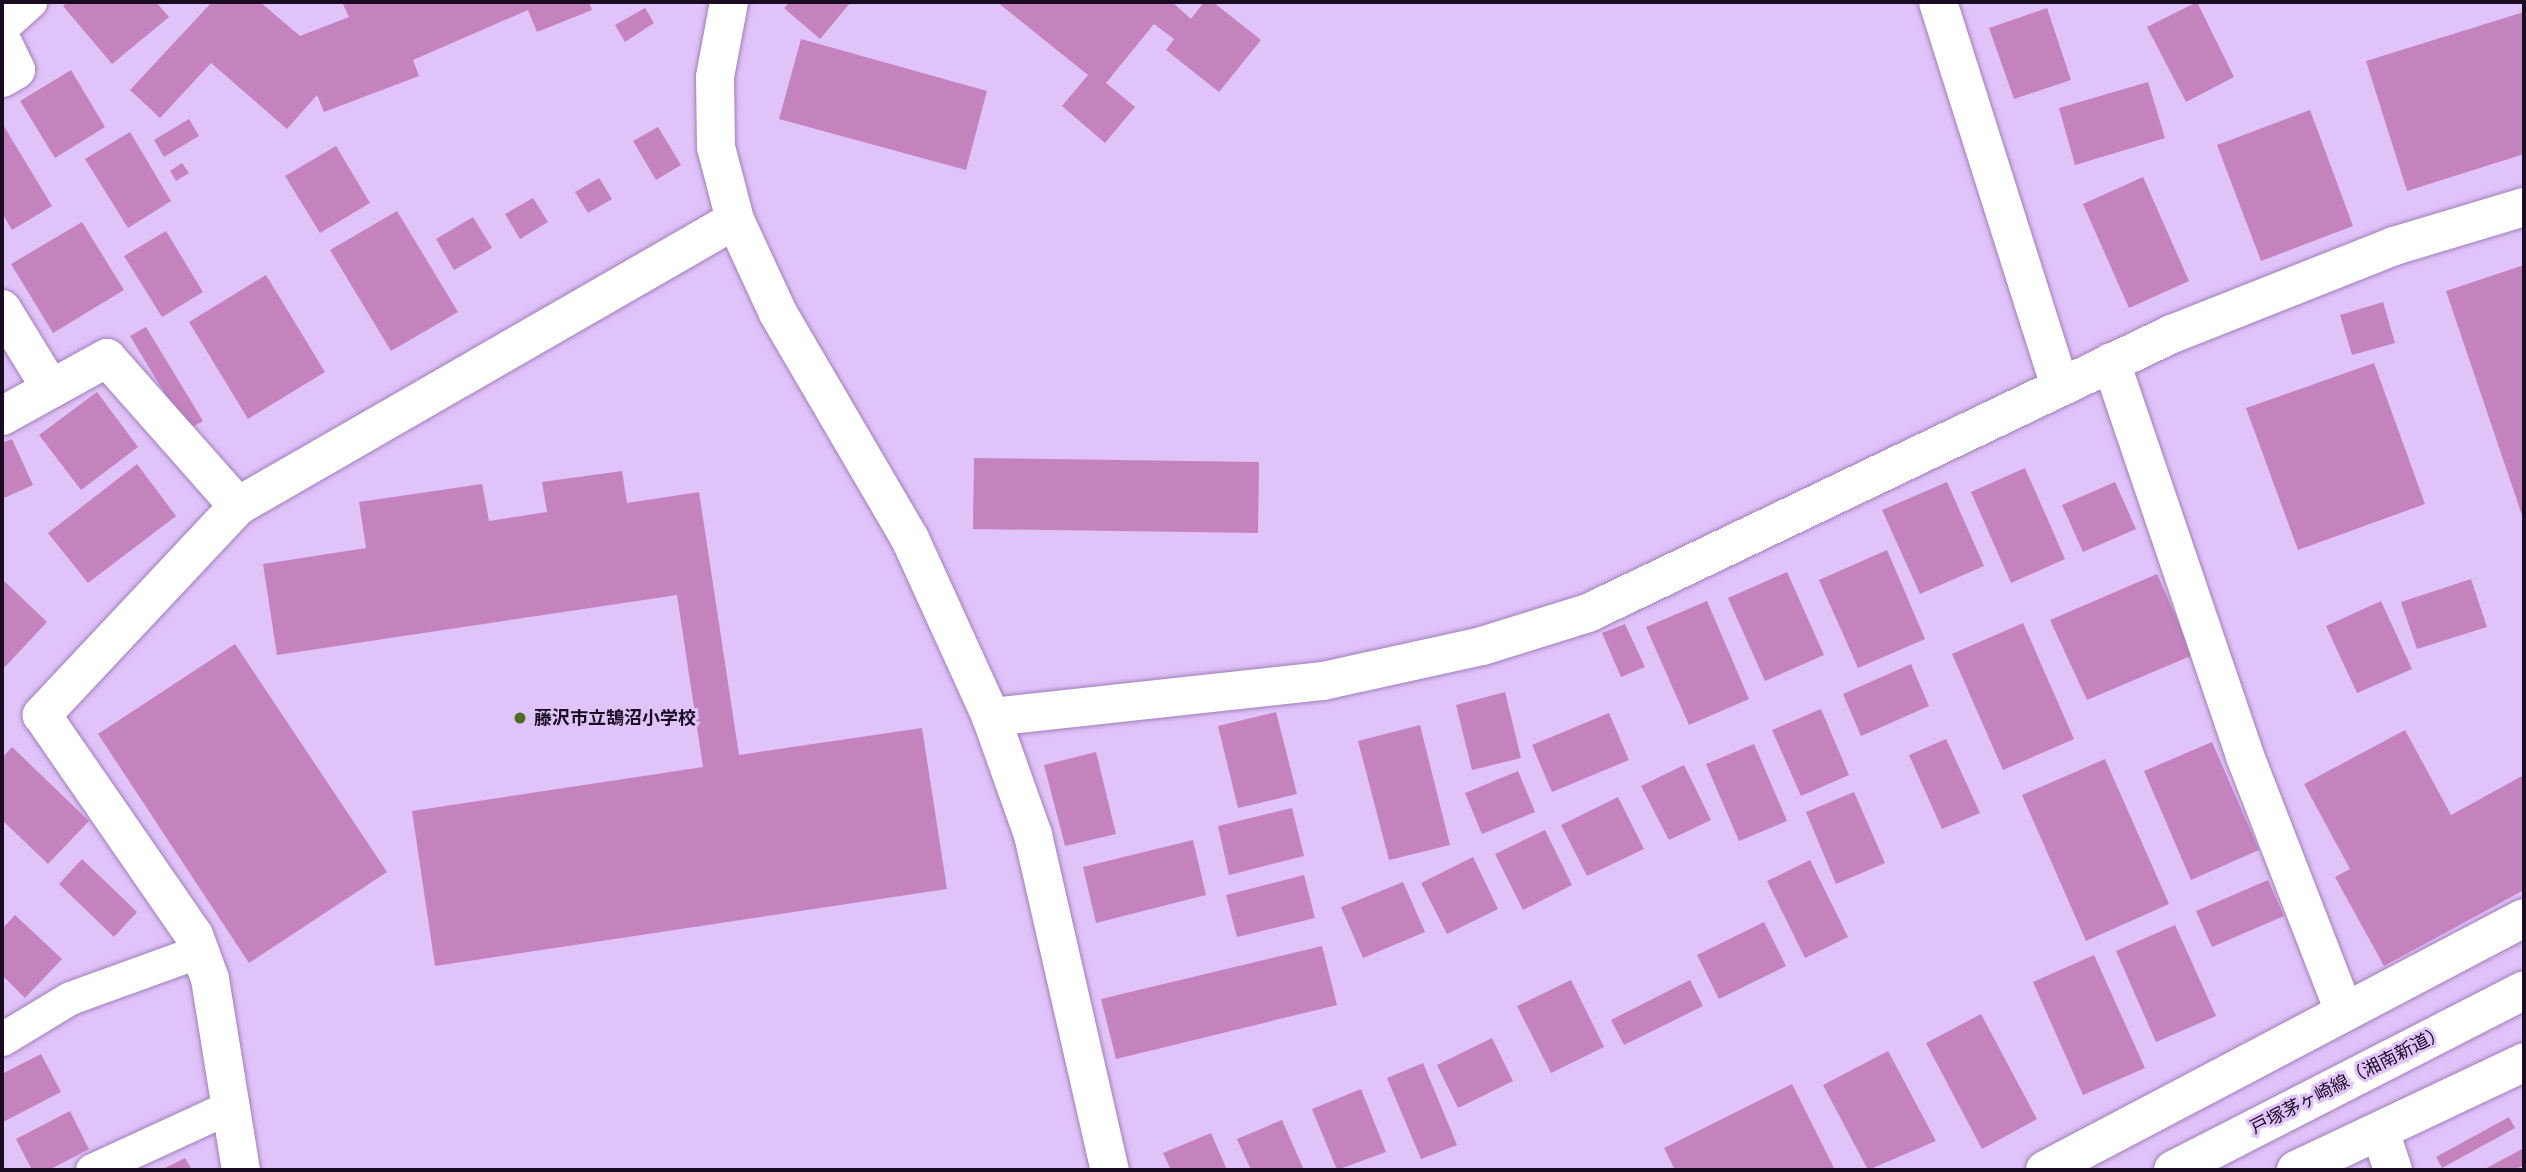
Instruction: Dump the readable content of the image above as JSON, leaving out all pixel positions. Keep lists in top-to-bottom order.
{
  "streets": {
    "street": ["戸塚茅ヶ崎線（湘南新道）"]
  },
  "places": ["藤沢市立鵠沼小学校"]
}
